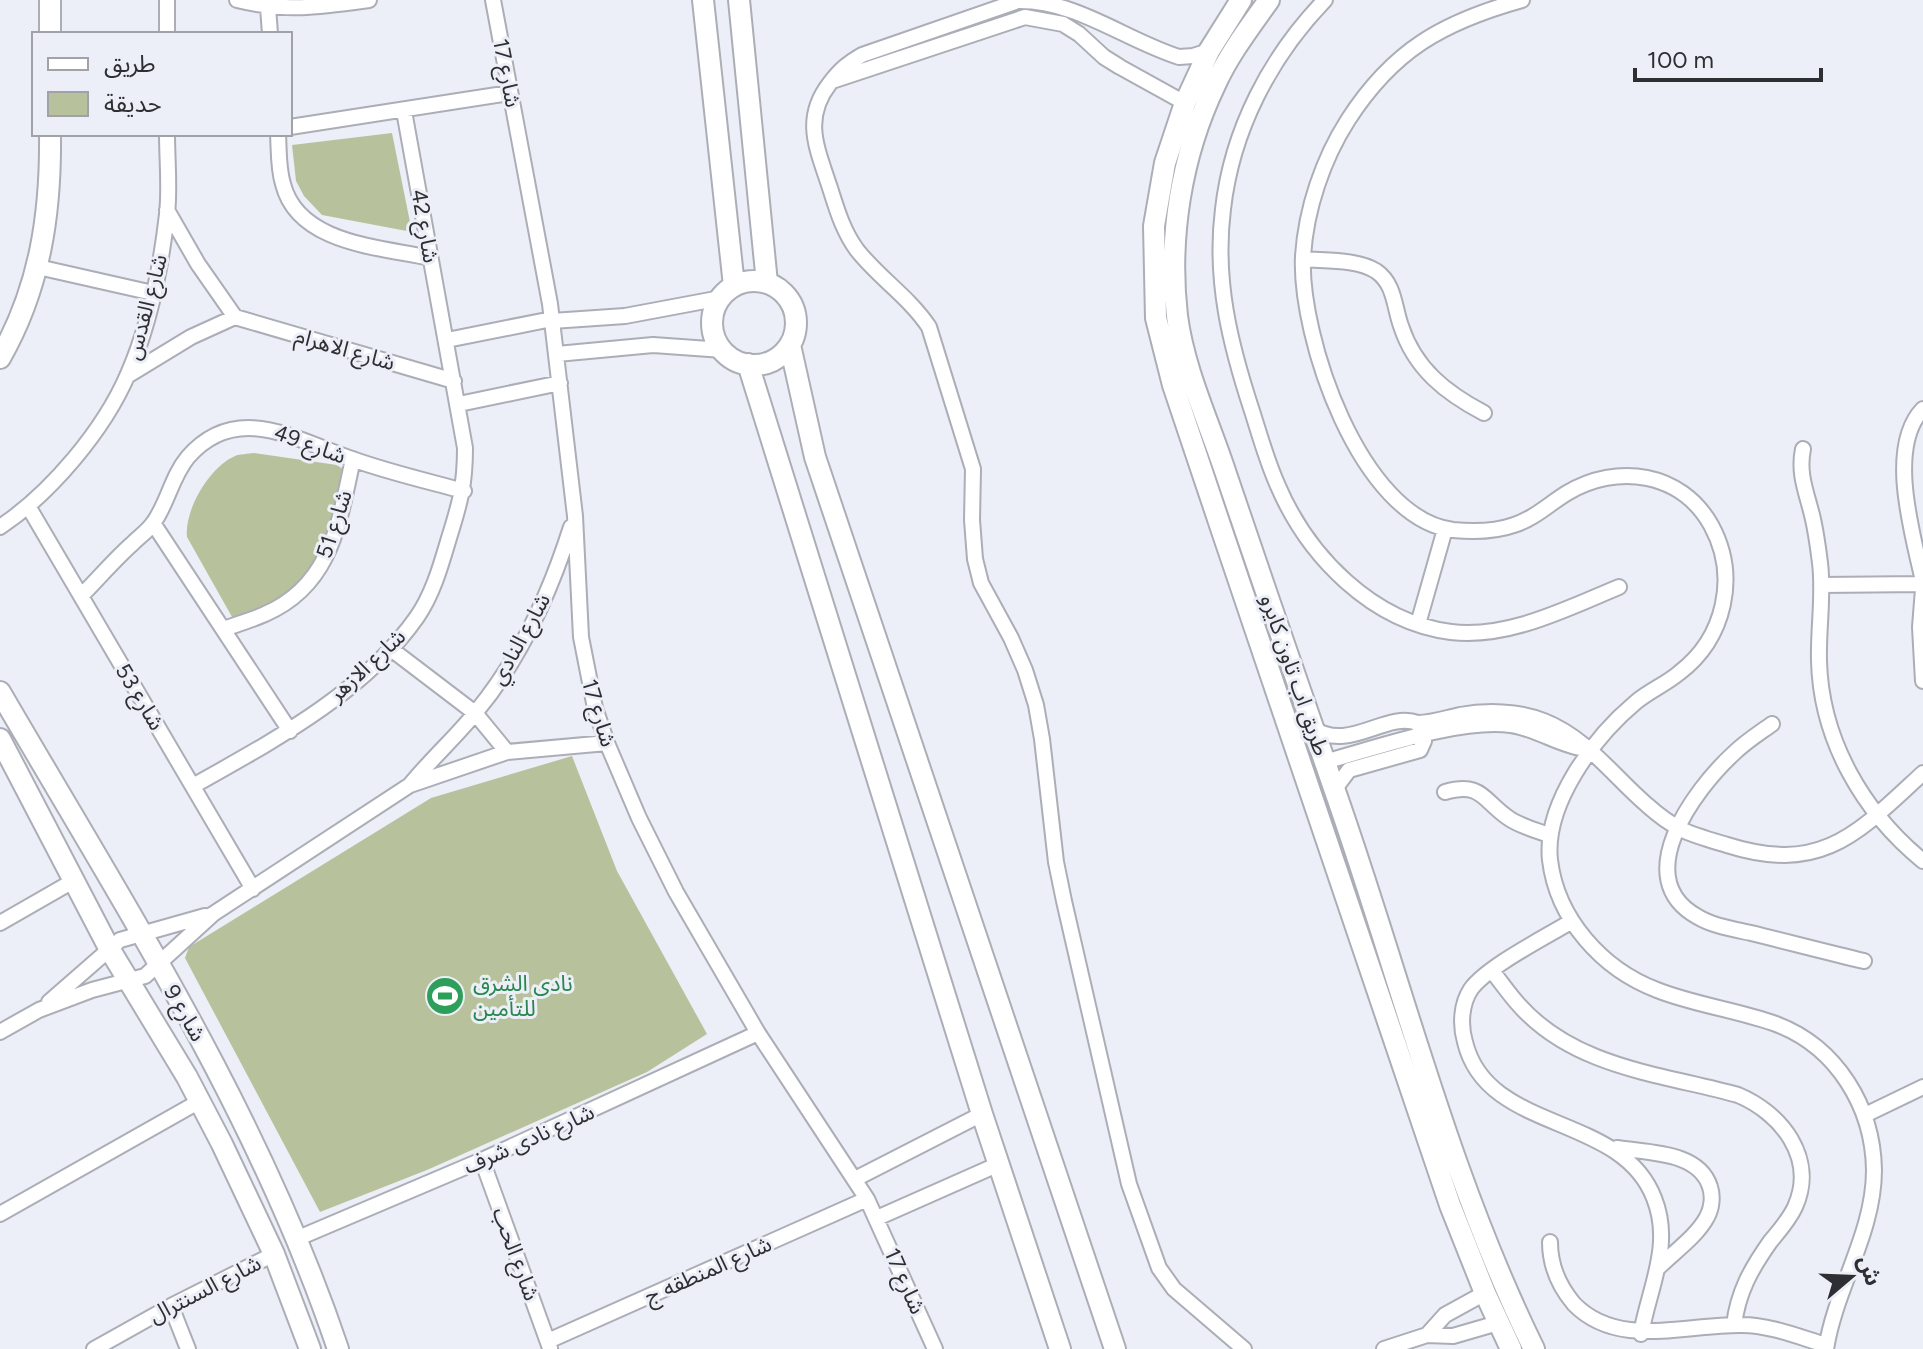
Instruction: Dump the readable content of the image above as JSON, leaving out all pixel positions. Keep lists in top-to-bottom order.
{
  "streets": {
    "main road": ["طريق اب تاون كايرو", "شارع 9"],
    "street": [
      "شارع 17",
      "شارع 42",
      "شارع القدس",
      "شارع الاهرام",
      "شارع 49",
      "شارع 51",
      "شارع النادي",
      "شارع الازهر",
      "شارع 53",
      "شارع نادى شرف",
      "شارع الحب",
      "شارع المنطقه ج",
      "شارع السنترال"
    ]
  },
  "crossings": [
    ["شارع 17", "شارع النادي"],
    ["شارع 17", "شارع نادى شرف"],
    ["شارع 17", "شارع المنطقه ج"],
    ["شارع 42", "شارع الازهر"],
    ["شارع القدس", "شارع 53"],
    ["شارع الاهرام", "شارع الازهر"],
    ["شارع 49", "شارع 51"],
    ["شارع 49", "شارع الازهر"],
    ["شارع 49", "شارع 53"],
    ["شارع النادي", "شارع 53"],
    ["شارع النادي", "شارع 9"],
    ["شارع الازهر", "شارع 53"],
    ["شارع 9", "شارع نادى شرف"],
    ["شارع 9", "شارع السنترال"],
    ["شارع نادى شرف", "شارع الحب"],
    ["شارع الحب", "شارع المنطقه ج"]
  ],
  "places": {
    "sports": ["نادى الشرق للتأمين"]
  },
  "legend": ["طريق", "حديقة"],
  "scale_bar": "100 m",
  "north": "right"
}
